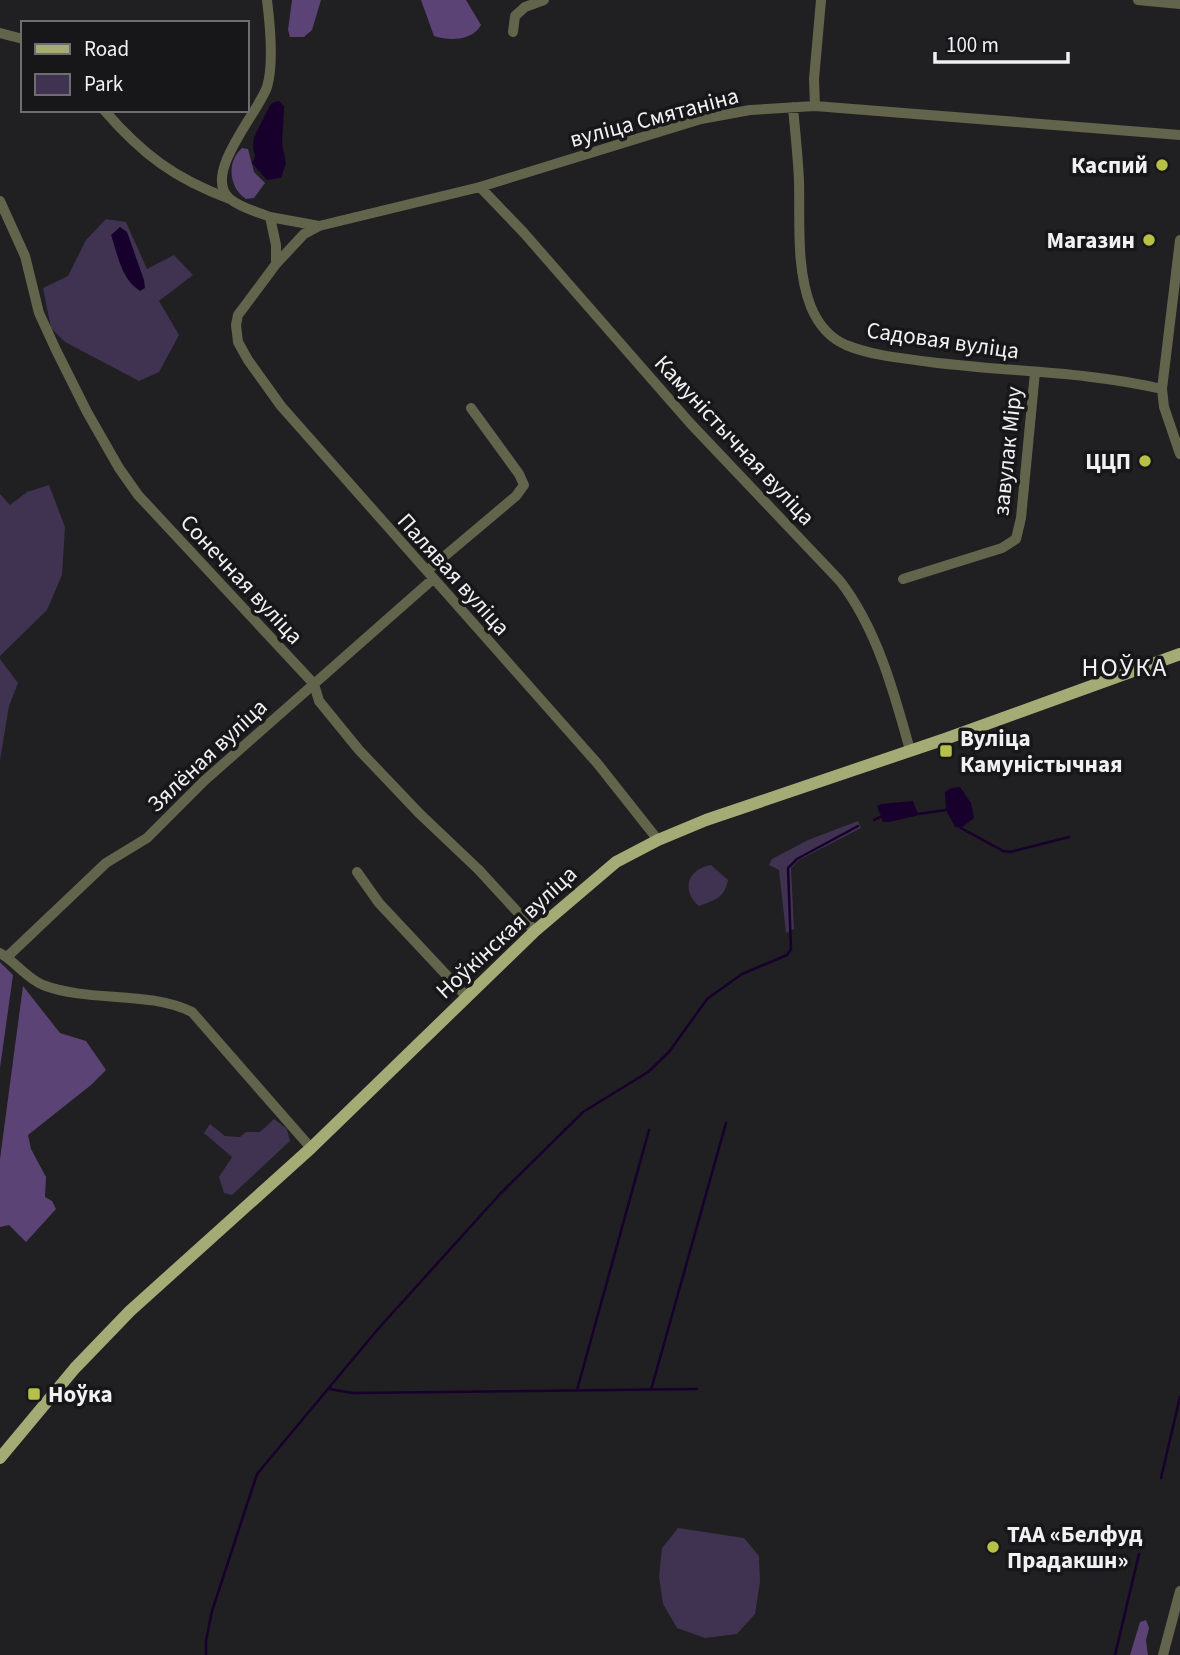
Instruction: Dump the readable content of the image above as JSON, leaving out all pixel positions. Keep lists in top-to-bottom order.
{
  "streets": {
    "main road": ["Ноўкінская вуліца"],
    "street": [
      "вуліца Смятаніна",
      "Садовая вуліца",
      "Камуністычная вуліца",
      "завулак Міру",
      "Палявая вуліца",
      "Сонечная вуліца",
      "Зялёная вуліца"
    ]
  },
  "crossings": [
    ["вуліца Смятаніна", "Садовая вуліца"],
    ["вуліца Смятаніна", "Камуністычная вуліца"],
    ["вуліца Смятаніна", "Палявая вуліца"],
    ["Садовая вуліца", "завулак Міру"],
    ["Камуністычная вуліца", "Ноўкінская вуліца"],
    ["Палявая вуліца", "Зялёная вуліца"],
    ["Палявая вуліца", "Ноўкінская вуліца"],
    ["Сонечная вуліца", "Зялёная вуліца"],
    ["Сонечная вуліца", "Ноўкінская вуліца"]
  ],
  "districts": ["НОЎКА"],
  "places": {
    "other": [
      "Каспий",
      "Магазин",
      "ЦЦП",
      "ТАА «Белфуд Прадакшн»"
    ],
    "transit": ["Вуліца Камуністычная", "Ноўка"]
  },
  "legend": ["Road", "Park"],
  "scale_bar": "100 m"
}
